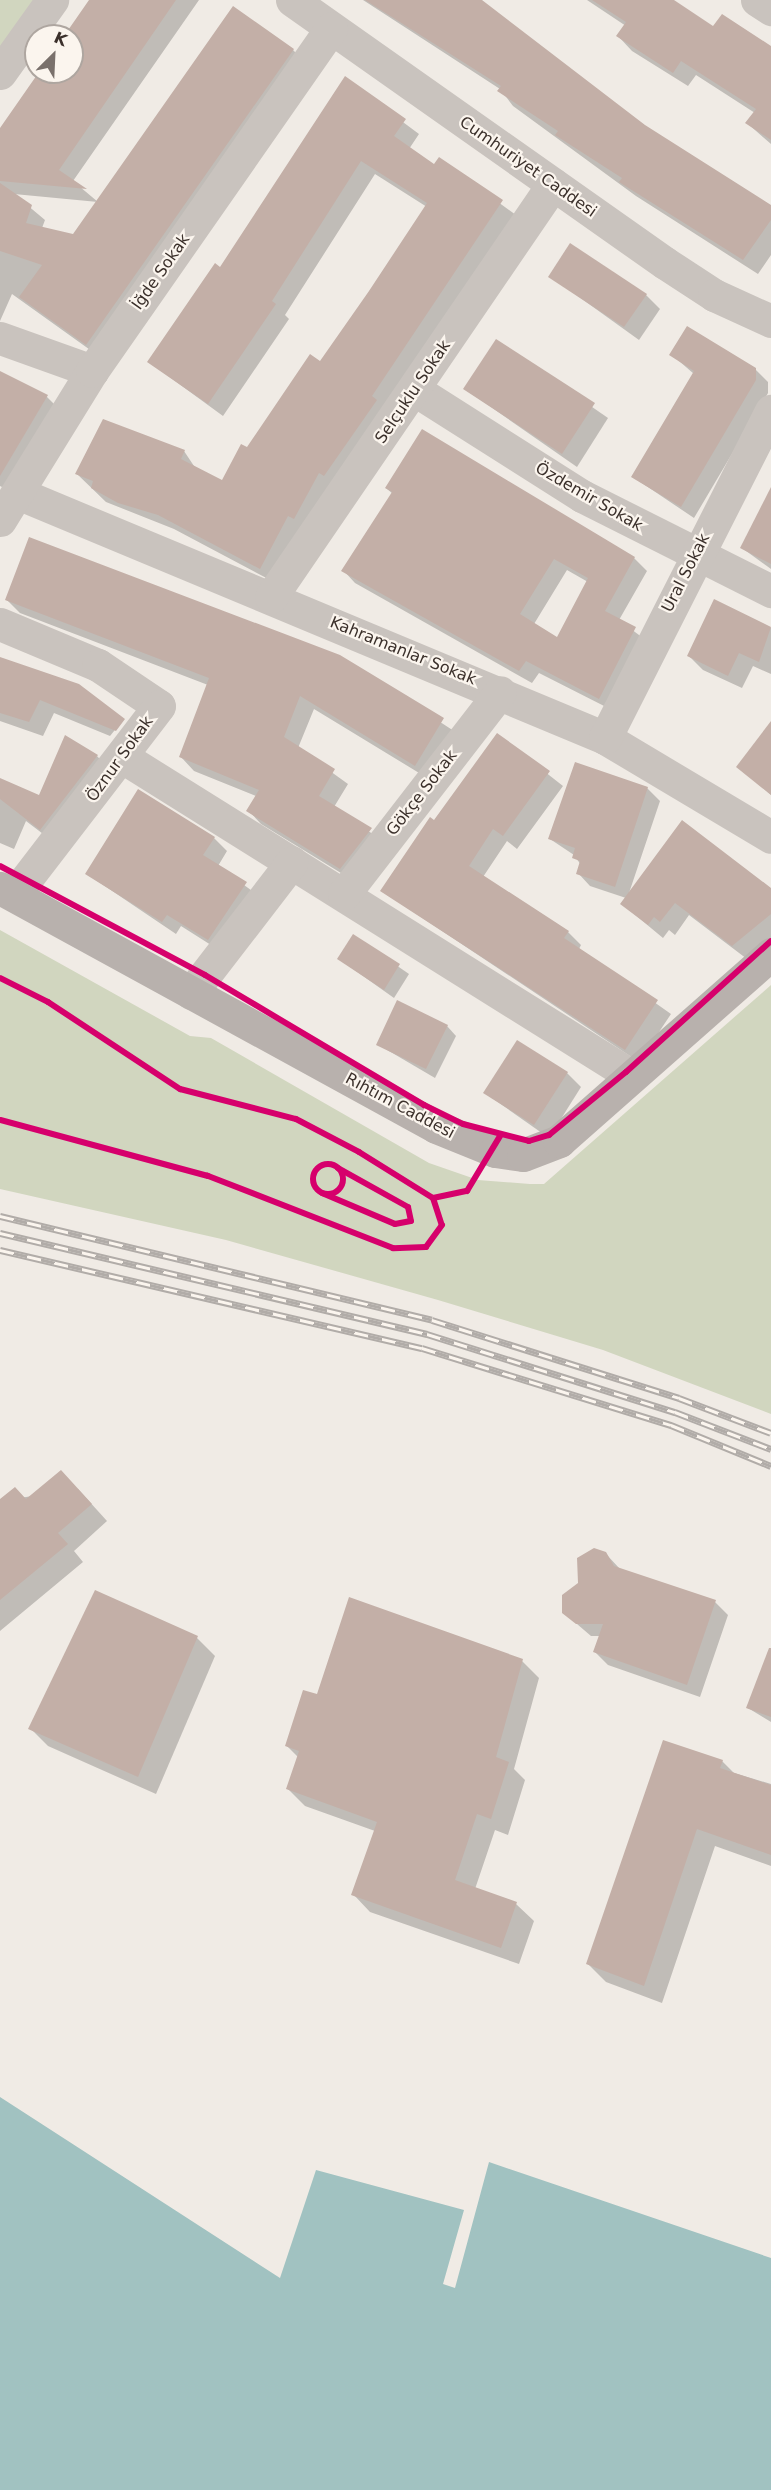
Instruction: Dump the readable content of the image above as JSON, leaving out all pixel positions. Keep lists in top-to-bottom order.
{
  "streets": {
    "main road": ["Rıhtım Caddesi"],
    "street": [
      "Cumhuriyet Caddesi",
      "İğde Sokak",
      "Selçuklu Sokak",
      "Özdemir Sokak",
      "Ural Sokak",
      "Kahramanlar Sokak",
      "Öznur Sokak",
      "Gökçe Sokak"
    ]
  },
  "crossings": [
    ["Cumhuriyet Caddesi", "İğde Sokak"],
    ["Cumhuriyet Caddesi", "Selçuklu Sokak"],
    ["İğde Sokak", "Kahramanlar Sokak"],
    ["Selçuklu Sokak", "Özdemir Sokak"],
    ["Selçuklu Sokak", "Kahramanlar Sokak"],
    ["Özdemir Sokak", "Ural Sokak"],
    ["Ural Sokak", "Kahramanlar Sokak"],
    ["Kahramanlar Sokak", "Gökçe Sokak"],
    ["Öznur Sokak", "Rıhtım Caddesi"]
  ],
  "north": "top right"
}
